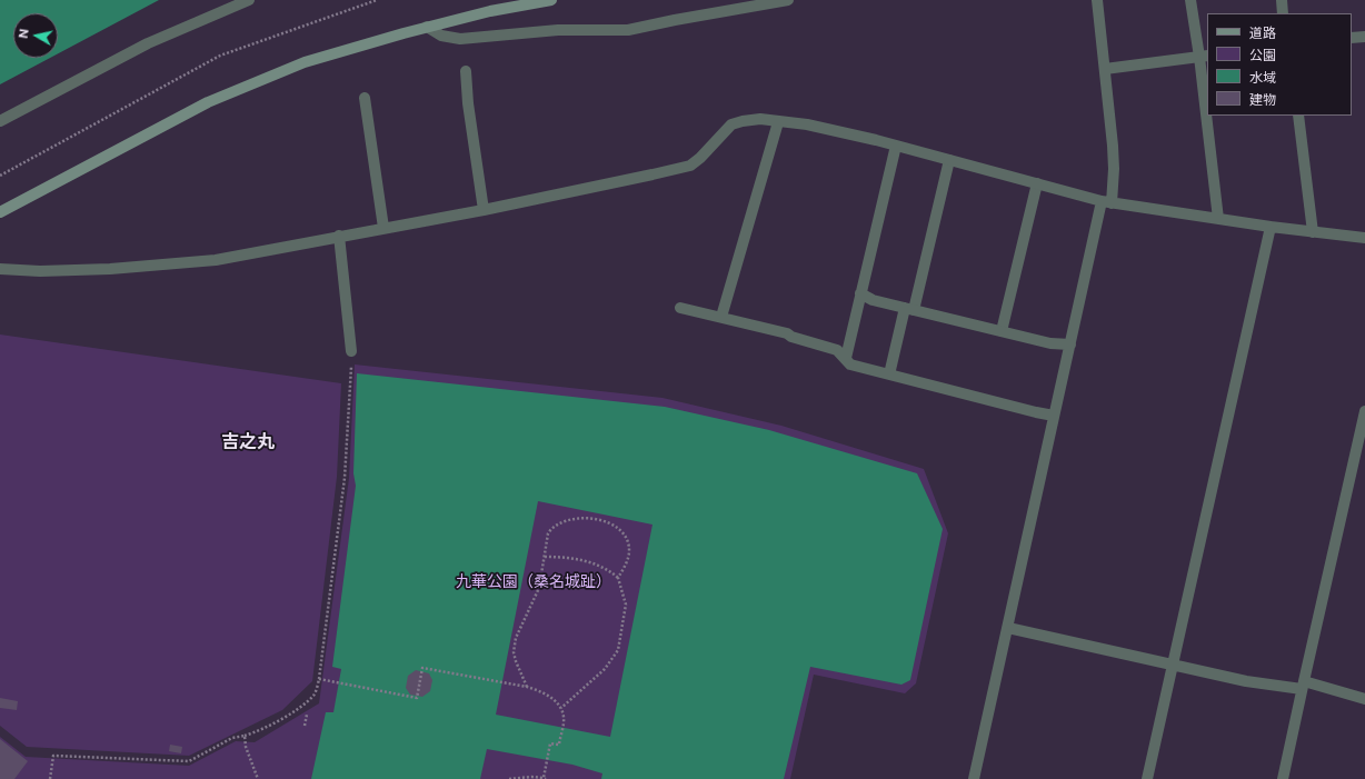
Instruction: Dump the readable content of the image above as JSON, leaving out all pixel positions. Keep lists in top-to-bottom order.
{
  "districts": ["吉之丸"],
  "parks": ["九華公園（桑名城趾）"],
  "legend": [
    "道路",
    "公園",
    "水域",
    "建物"
  ],
  "north": "left"
}
